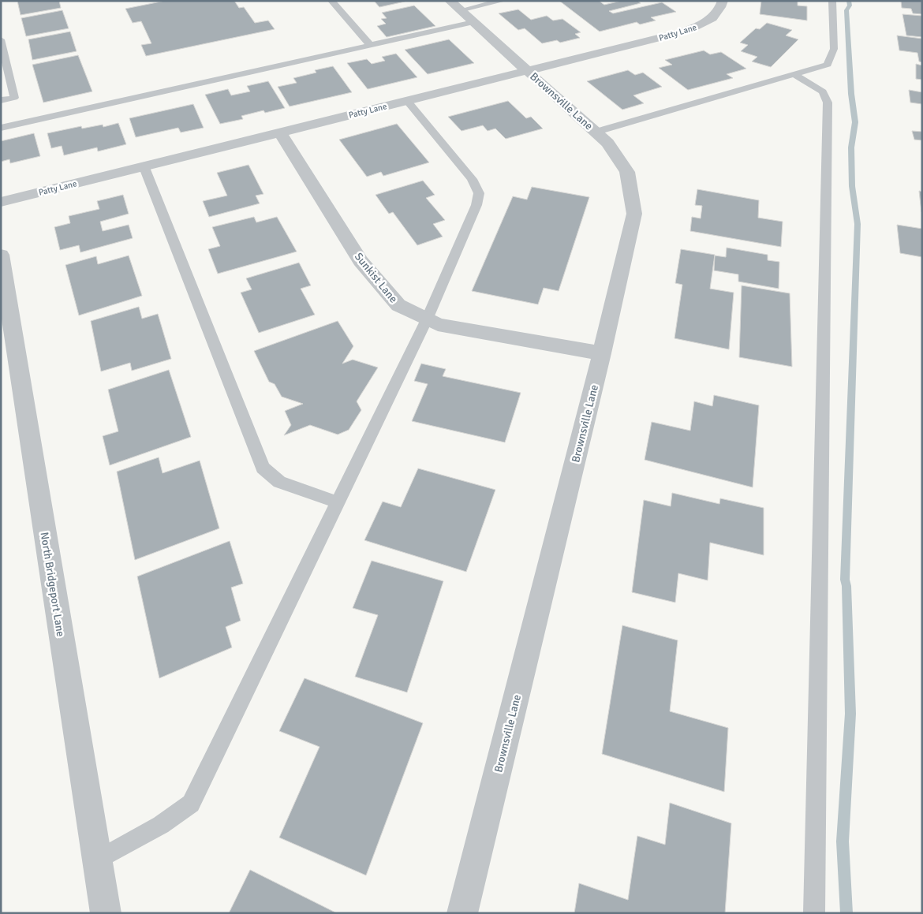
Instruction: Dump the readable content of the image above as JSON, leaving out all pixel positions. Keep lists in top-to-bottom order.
{
  "streets": {
    "street": [
      "Patty Lane",
      "Brownsville Lane",
      "Sunkist Lane",
      "North Bridgeport Lane"
    ]
  },
  "crossings": [
    ["Patty Lane", "Brownsville Lane"],
    ["Patty Lane", "Sunkist Lane"],
    ["Brownsville Lane", "Sunkist Lane"]
  ]
}
